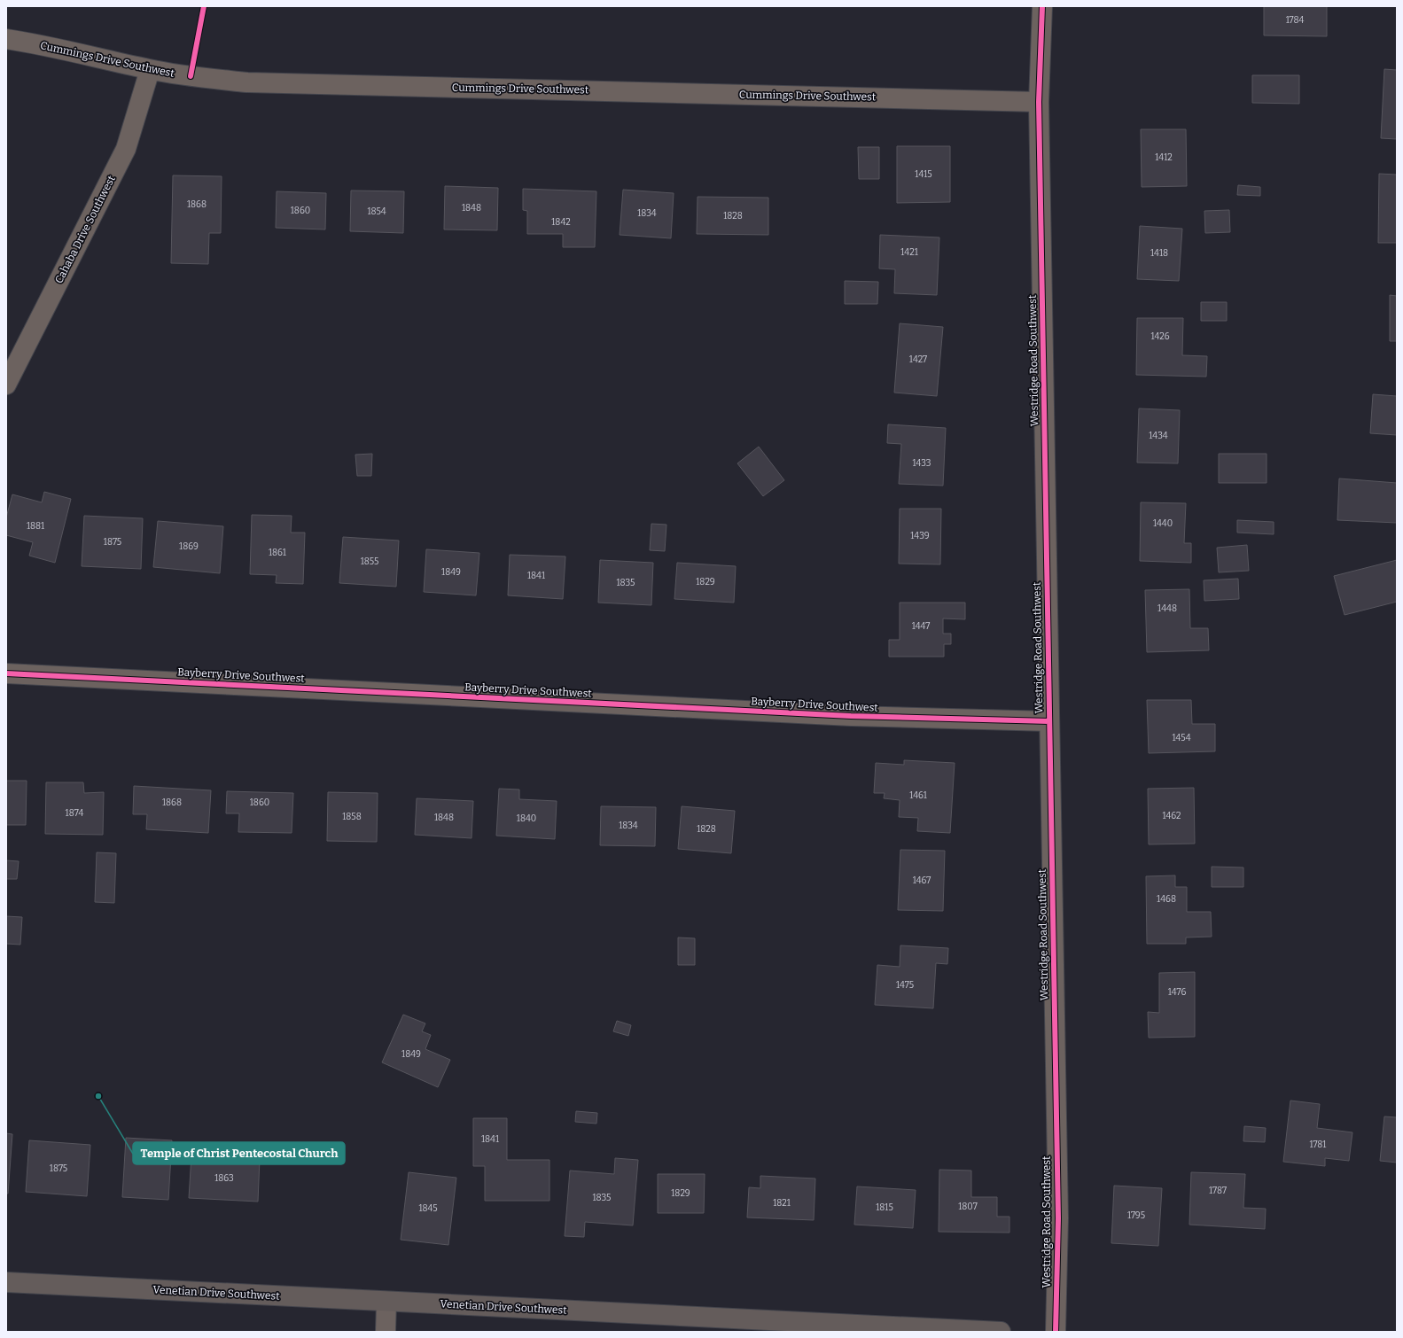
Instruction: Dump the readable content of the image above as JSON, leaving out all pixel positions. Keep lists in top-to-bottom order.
{
  "streets": {
    "street": [
      "Cummings Drive Southwest",
      "Cahaba Drive Southwest",
      "Westridge Road Southwest",
      "Bayberry Drive Southwest",
      "Venetian Drive Southwest"
    ]
  },
  "crossings": [
    ["Cummings Drive Southwest", "Cahaba Drive Southwest"],
    ["Cummings Drive Southwest", "Westridge Road Southwest"],
    ["Westridge Road Southwest", "Bayberry Drive Southwest"]
  ],
  "places": ["Temple of Christ Pentecostal Church"],
  "house_numbers": [
    "1784",
    "1412",
    "1415",
    "1868",
    "1848",
    "1860",
    "1854",
    "1834",
    "1828",
    "1842",
    "1421",
    "1418",
    "1426",
    "1427",
    "1434",
    "1433",
    "1440",
    "1881",
    "1439",
    "1875",
    "1869",
    "1861",
    "1855",
    "1849",
    "1841",
    "1829",
    "1835",
    "1448",
    "1447",
    "1454",
    "1461",
    "1868",
    "1860",
    "1874",
    "1462",
    "1858",
    "1848",
    "1840",
    "1834",
    "1828",
    "1467",
    "1468",
    "1475",
    "1476",
    "1849",
    "1841",
    "1781",
    "1875",
    "1863",
    "1787",
    "1829",
    "1835",
    "1821",
    "1807",
    "1815",
    "1845",
    "1795"
  ]
}
